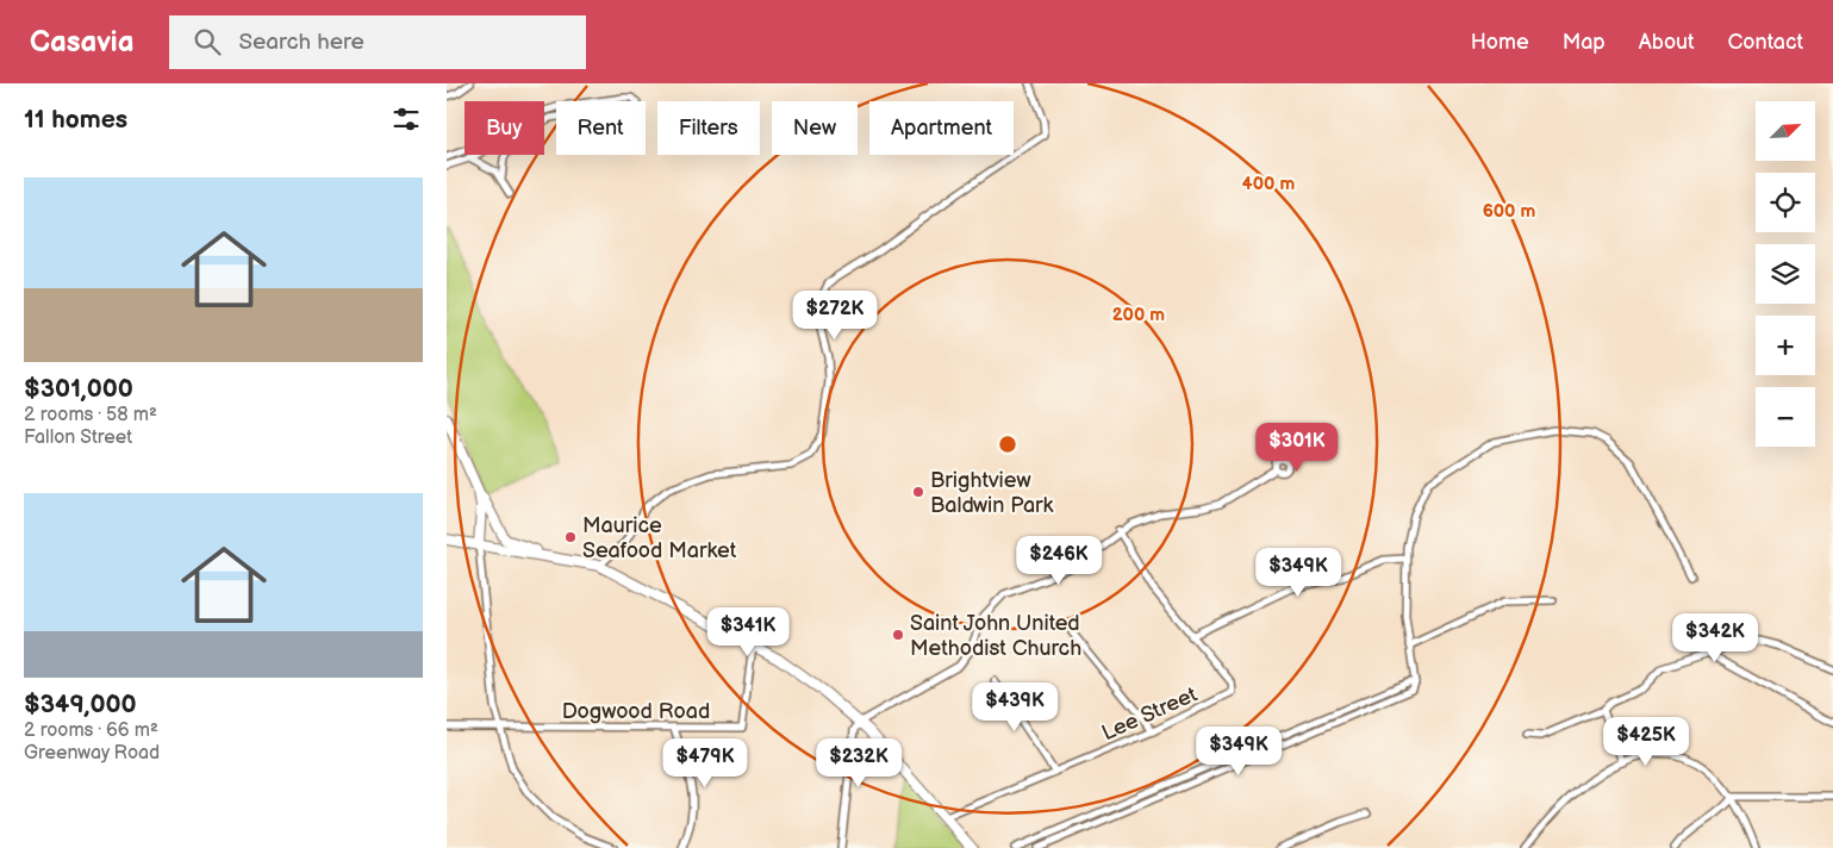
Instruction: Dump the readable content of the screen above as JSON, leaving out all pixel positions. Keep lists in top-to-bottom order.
{
  "streets": {
    "street": ["Dogwood Road", "Lee Street"]
  },
  "places": ["Brightview Baldwin Park", "Maurice Seafood Market", "Saint John United Methodist Church"],
  "north": "top right",
  "page": {
    "header": "Casavia",
    "search": "Search here",
    "nav": [
      "Home",
      "Map",
      "About",
      "Contact"
    ],
    "heading": "11 homes",
    "map_buttons": ["+", "−"],
    "chip": [
      "Buy",
      "Rent",
      "Filters",
      "New",
      "Apartment"
    ],
    "list": [
      {
        "name": "$301,000",
        "note": "2 rooms · 58 m² · Fallon Street"
      },
      {
        "name": "$349,000",
        "note": "2 rooms · 66 m² · Greenway Road"
      }
    ],
    "price": [
      "$272K",
      "$301K",
      "$246K",
      "$349K",
      "$341K",
      "$342K",
      "$439K",
      "$425K",
      "$349K",
      "$479K",
      "$232K"
    ]
  },
  "rings": ["400 m", "600 m", "200 m"]
}
